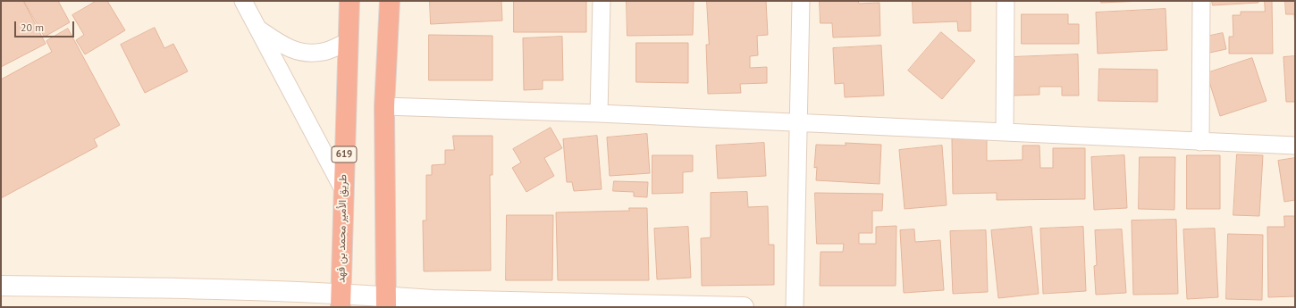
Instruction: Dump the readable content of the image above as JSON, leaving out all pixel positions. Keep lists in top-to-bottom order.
{
  "streets": {
    "highway": ["619", "طريق الأمير محمد بن فهد"]
  },
  "scale_bar": "20 m"
}
